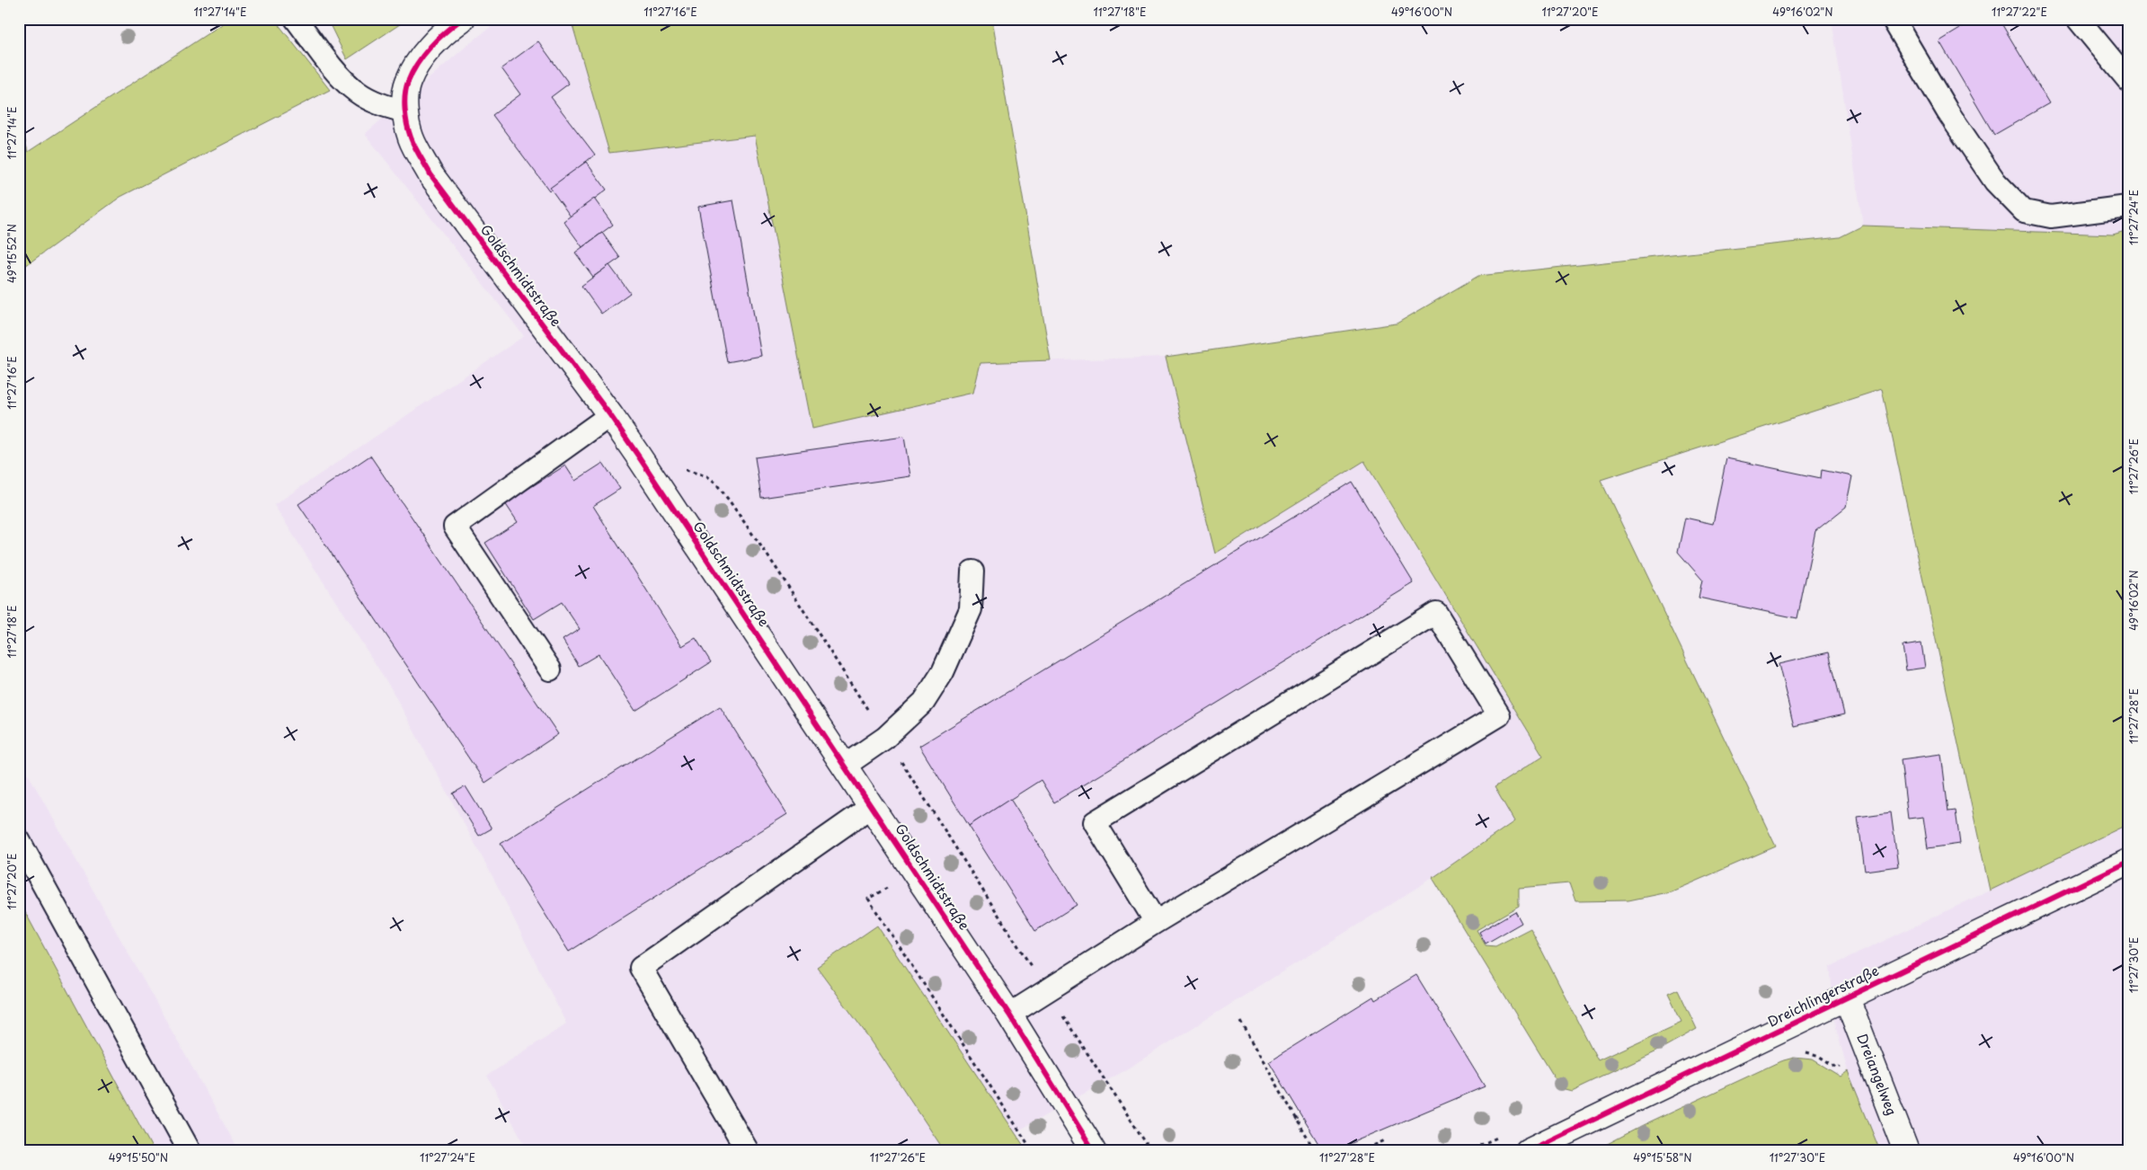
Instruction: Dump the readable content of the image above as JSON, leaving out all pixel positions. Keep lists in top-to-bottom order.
{
  "streets": {
    "street": ["Goldschmidtstraße", "Dreichlingerstraße", "Dreiangelweg"]
  },
  "crossings": [
    ["Dreichlingerstraße", "Dreiangelweg"]
  ],
  "coordinates": [
    "11°27'14\"E",
    "11°27'16\"E",
    "11°27'18\"E",
    "49°16'00\"N",
    "11°27'20\"E",
    "49°16'02\"N",
    "11°27'22\"E",
    "11°27'24\"E",
    "49°15'52\"N",
    "11°27'26\"E",
    "11°27'28\"E",
    "11°27'30\"E",
    "49°15'50\"N",
    "49°15'58\"N"
  ]
}
